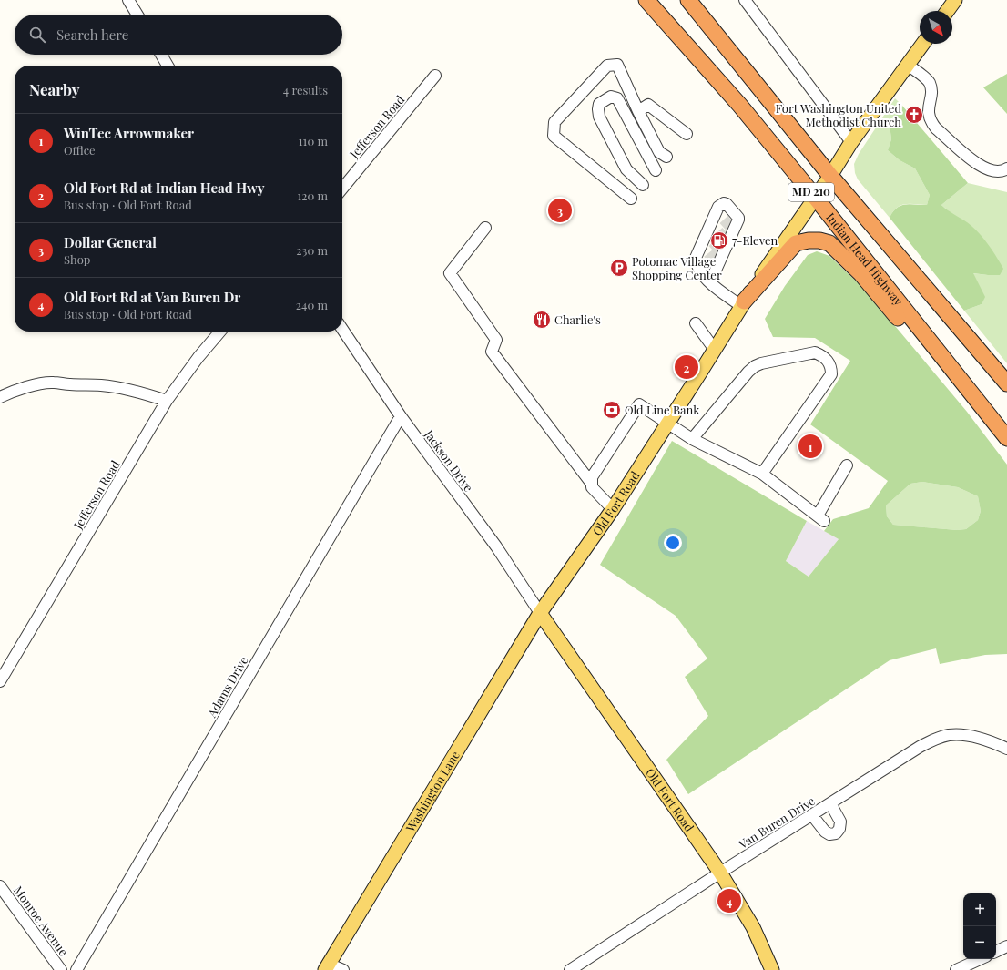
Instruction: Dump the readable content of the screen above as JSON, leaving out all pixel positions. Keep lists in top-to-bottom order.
{
  "streets": {
    "highway": ["MD 210", "Indian Head Highway"],
    "main road": ["Old Fort Road", "Washington Lane"],
    "street": [
      "Jefferson Road",
      "Jackson Drive",
      "Adams Drive",
      "Van Buren Drive",
      "Monroe Avenue"
    ]
  },
  "crossings": [
    ["MD 210", "Old Fort Road"],
    ["Indian Head Highway", "Old Fort Road"],
    ["Jackson Drive", "Old Fort Road"],
    ["Jackson Drive", "Adams Drive"],
    ["Jackson Drive", "Washington Lane"],
    ["Old Fort Road", "Washington Lane"],
    ["Old Fort Road", "Van Buren Drive"]
  ],
  "places": {
    "church": ["Fort Washington United Methodist Church"],
    "fuel station": ["7-Eleven"],
    "parking": ["Potomac Village Shopping Center"],
    "restaurant": ["Charlie's"],
    "bank": ["Old Line Bank"]
  },
  "north": "bottom right",
  "page": {
    "search": "Search here",
    "heading": ["Nearby", "4 results"],
    "list": [
      {
        "mark": "1",
        "name": "WinTec Arrowmaker",
        "note": "Office",
        "value": "110 m"
      },
      {
        "mark": "2",
        "name": "Old Fort Rd at Indian Head Hwy",
        "note": "Bus stop · Old Fort Road",
        "value": "120 m"
      },
      {
        "mark": "3",
        "name": "Dollar General",
        "note": "Shop",
        "value": "230 m"
      },
      {
        "mark": "4",
        "name": "Old Fort Rd at Van Buren Dr",
        "note": "Bus stop · Old Fort Road",
        "value": "240 m"
      }
    ],
    "pins": [
      "3",
      "2",
      "1",
      "4"
    ],
    "map_buttons": ["+", "−"]
  }
}
